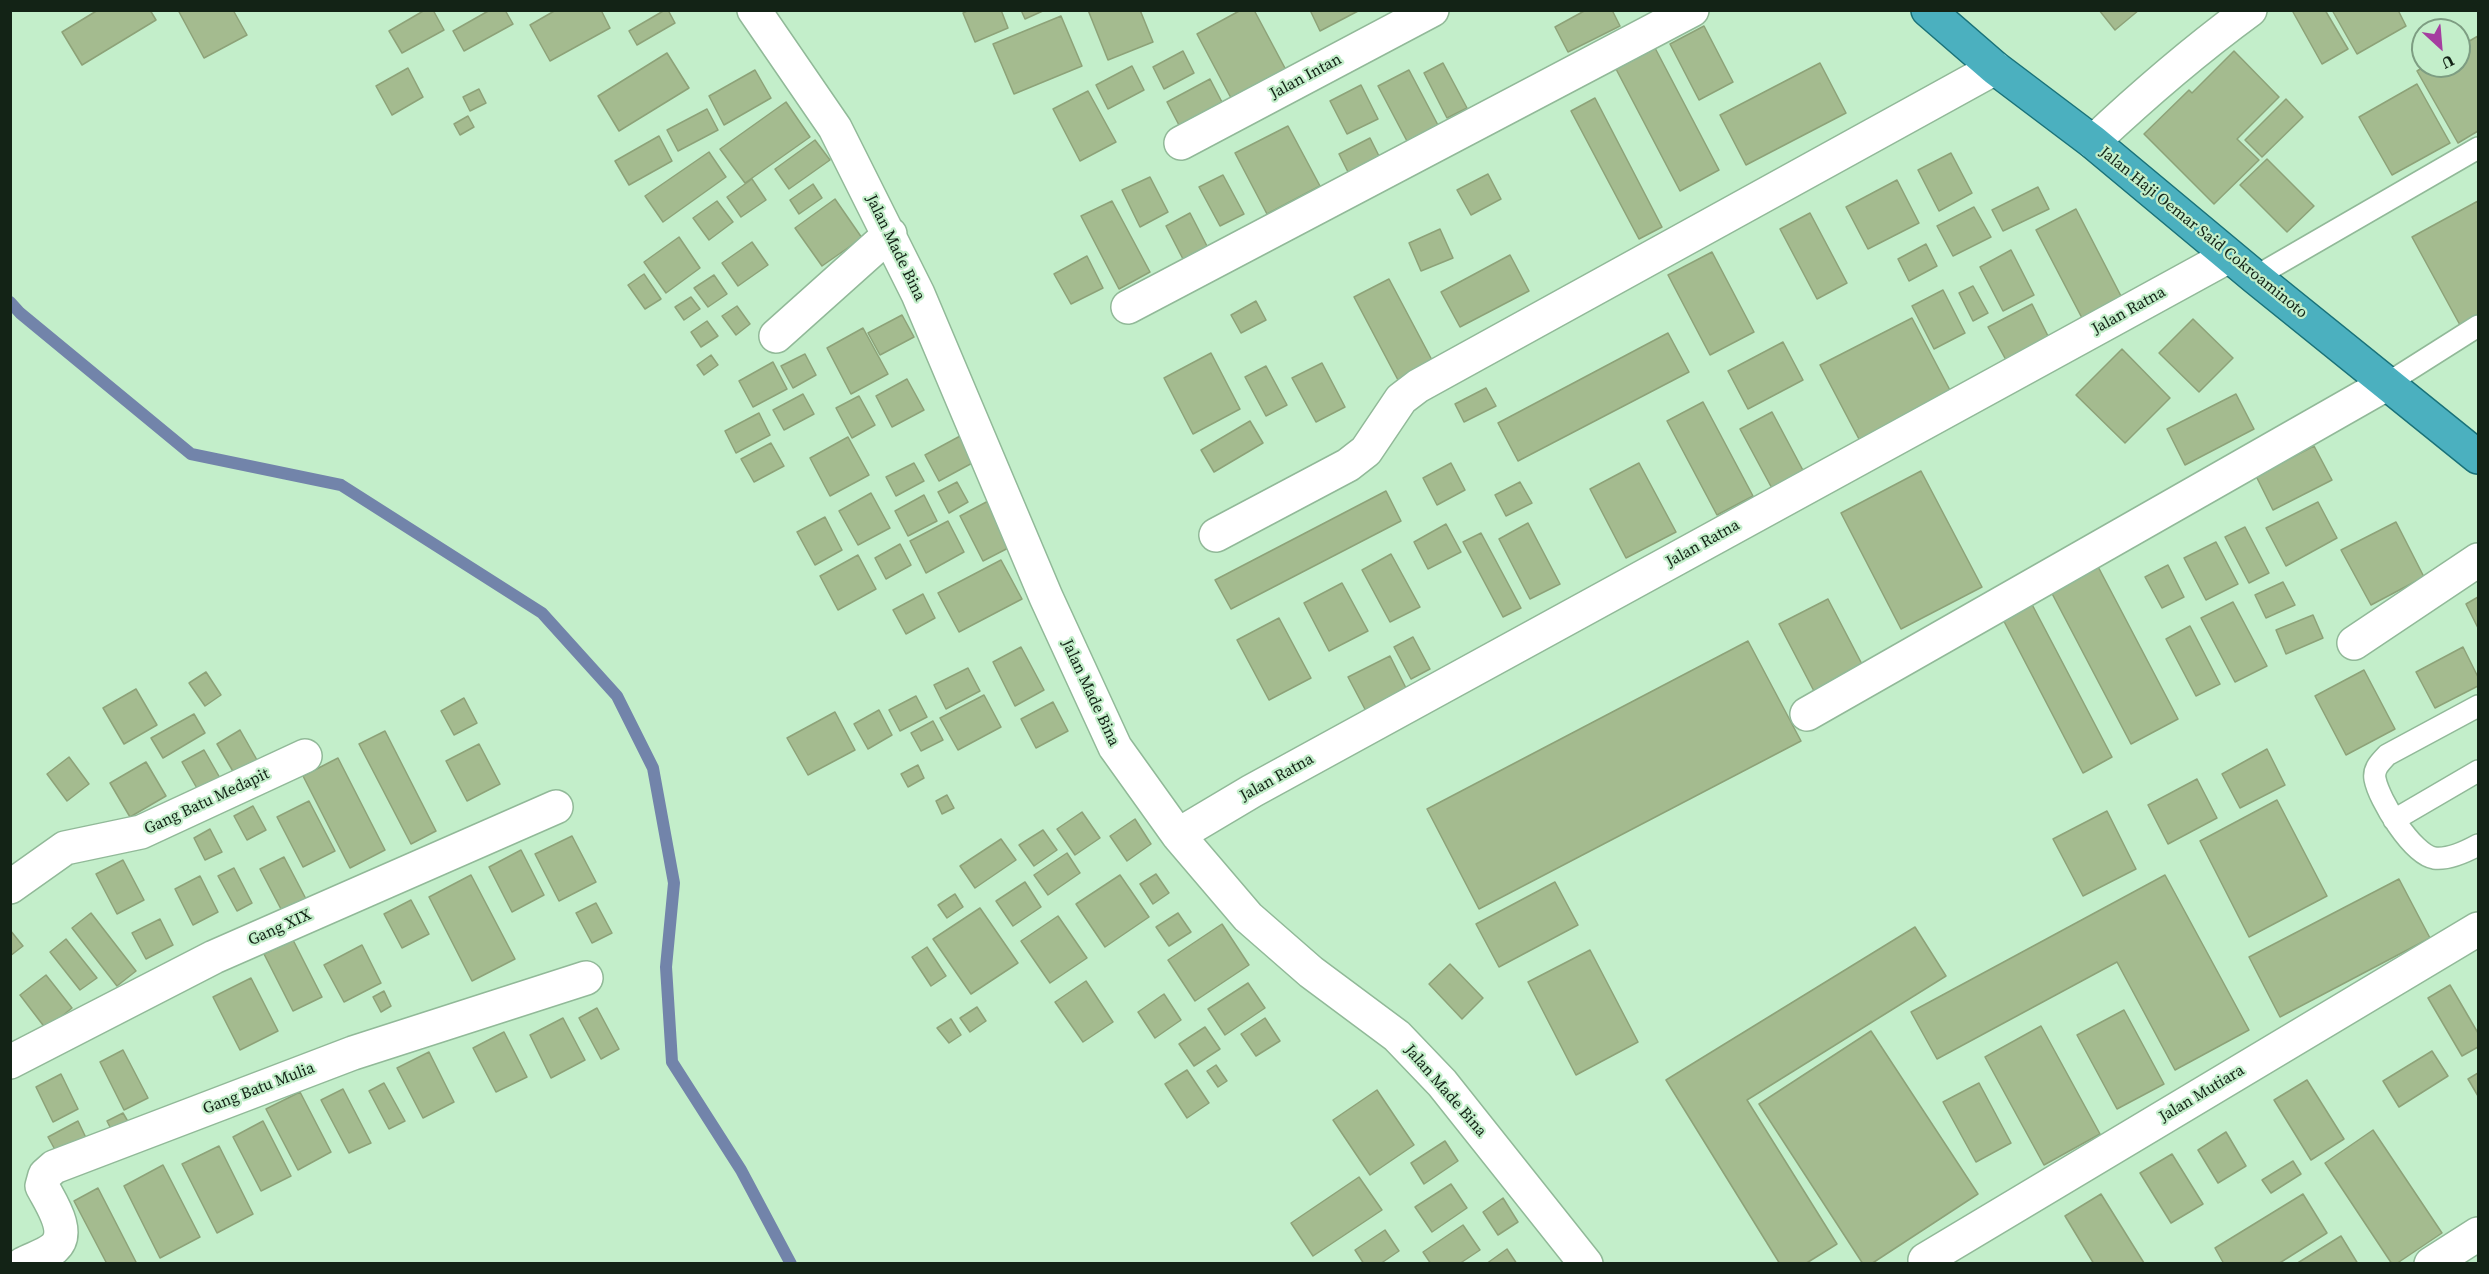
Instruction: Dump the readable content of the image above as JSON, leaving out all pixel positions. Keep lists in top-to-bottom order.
{
  "streets": {
    "highway": ["Jalan Haji Oemar Said Cokroaminoto"],
    "street": [
      "Jalan Intan",
      "Jalan Made Bina",
      "Jalan Ratna",
      "Gang Batu Medapit",
      "Gang XIX",
      "Gang Batu Mulia",
      "Jalan Mutiara"
    ]
  },
  "crossings": [
    ["Jalan Haji Oemar Said Cokroaminoto", "Jalan Ratna"],
    ["Jalan Made Bina", "Jalan Ratna"]
  ],
  "north": "bottom right"
}
